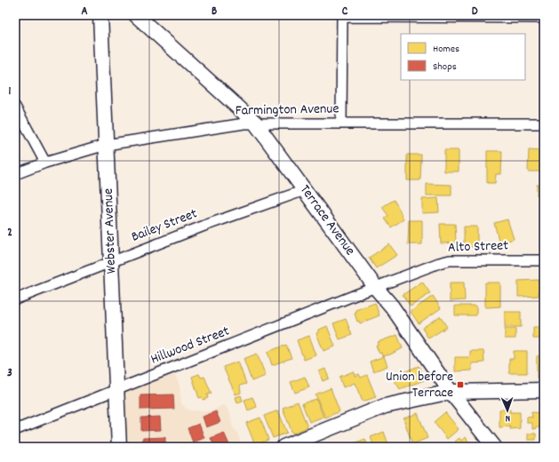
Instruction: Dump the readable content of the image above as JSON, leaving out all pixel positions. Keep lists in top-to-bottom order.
{
  "streets": {
    "street": [
      "Farmington Avenue",
      "Terrace Avenue",
      "Bailey Street",
      "Webster Avenue",
      "Alto Street",
      "Hillwood Street"
    ]
  },
  "crossings": [
    ["Farmington Avenue", "Terrace Avenue"],
    ["Farmington Avenue", "Webster Avenue"],
    ["Terrace Avenue", "Bailey Street"],
    ["Terrace Avenue", "Alto Street"],
    ["Terrace Avenue", "Hillwood Street"],
    ["Bailey Street", "Webster Avenue"],
    ["Webster Avenue", "Hillwood Street"],
    ["Alto Street", "Hillwood Street"]
  ],
  "places": {
    "transit": ["Union before Terrace"]
  },
  "legend": ["Homes", "Shops"],
  "north": "bottom",
  "grid": {
    "columns": [
      "A",
      "B",
      "C",
      "D"
    ],
    "rows": ["1", "2", "3"]
  }
}
